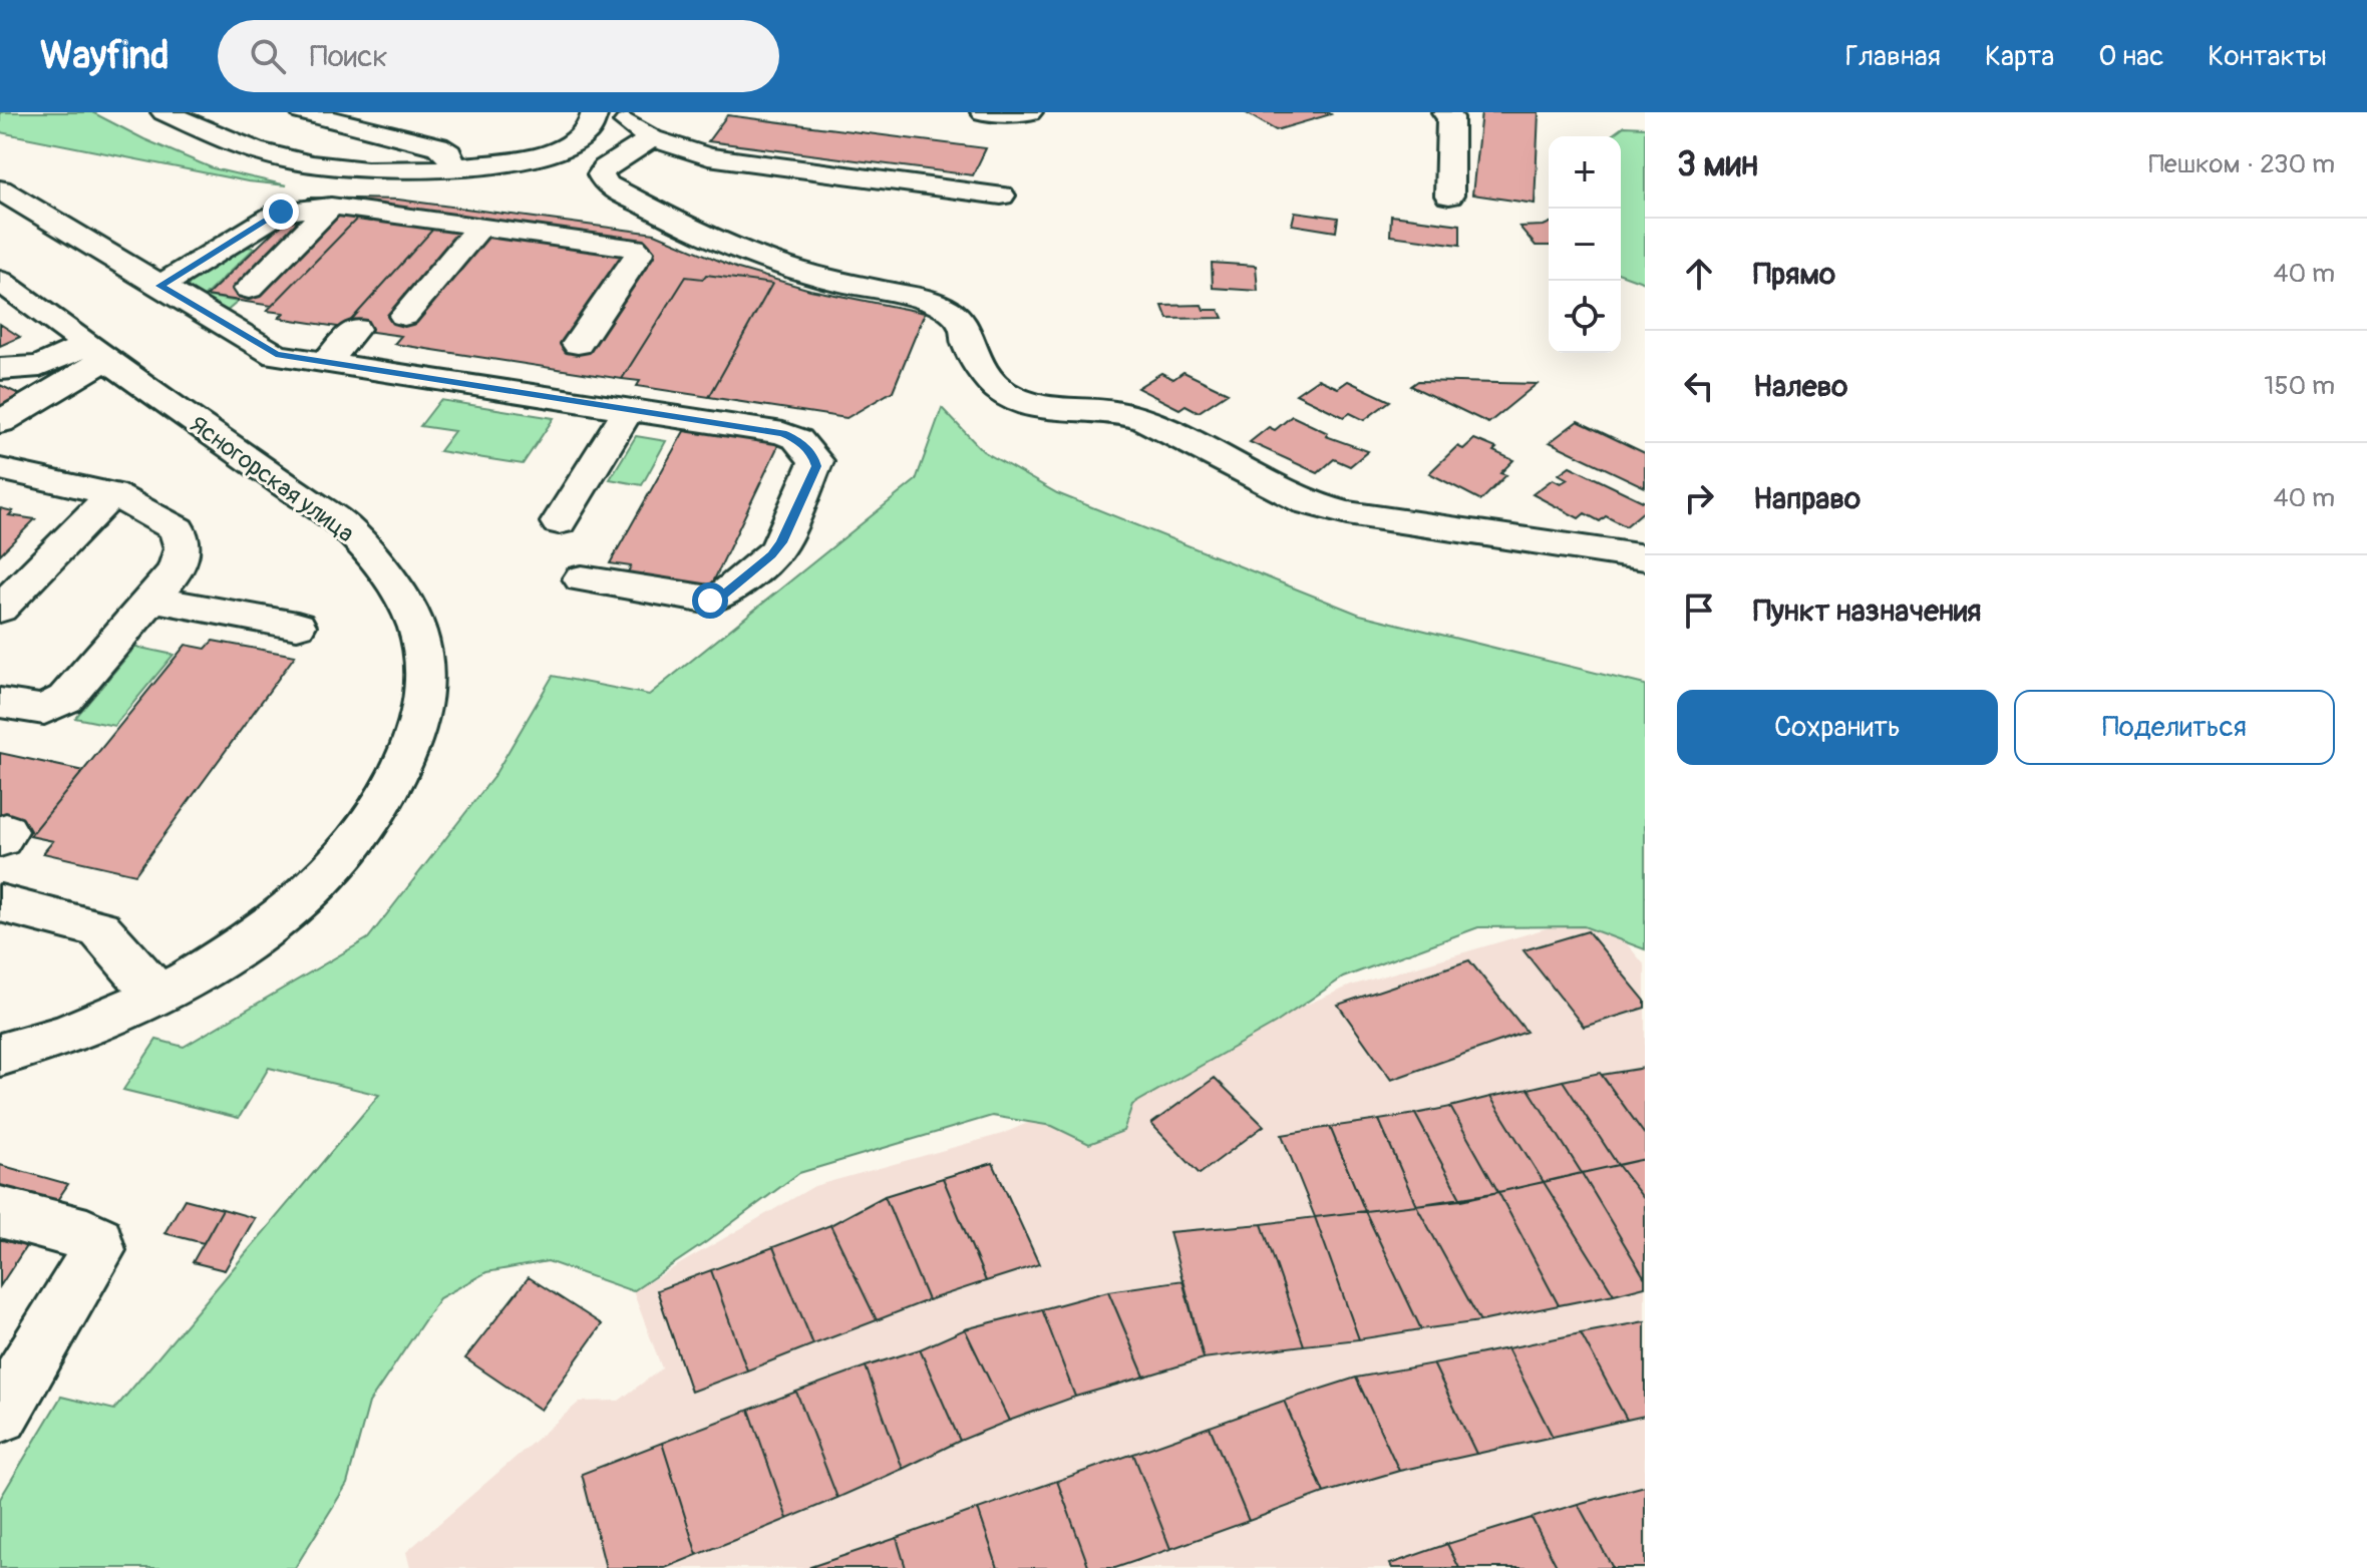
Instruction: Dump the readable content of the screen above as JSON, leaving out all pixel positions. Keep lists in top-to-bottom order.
{
  "streets": {
    "street": ["Ясногорская улица"]
  },
  "page": {
    "header": "Wayfind",
    "search": "Поиск",
    "nav": [
      "Главная",
      "Карта",
      "О нас",
      "Контакты"
    ],
    "heading": ["3 мин", "Пешком · 230 m"],
    "map_buttons": ["+", "−"],
    "list": [
      ["Прямо", "40 m"],
      ["Налево", "150 m"],
      ["Направо", "40 m"],
      "Пункт назначения"
    ],
    "buttons": ["Сохранить", "Поделиться"]
  }
}
